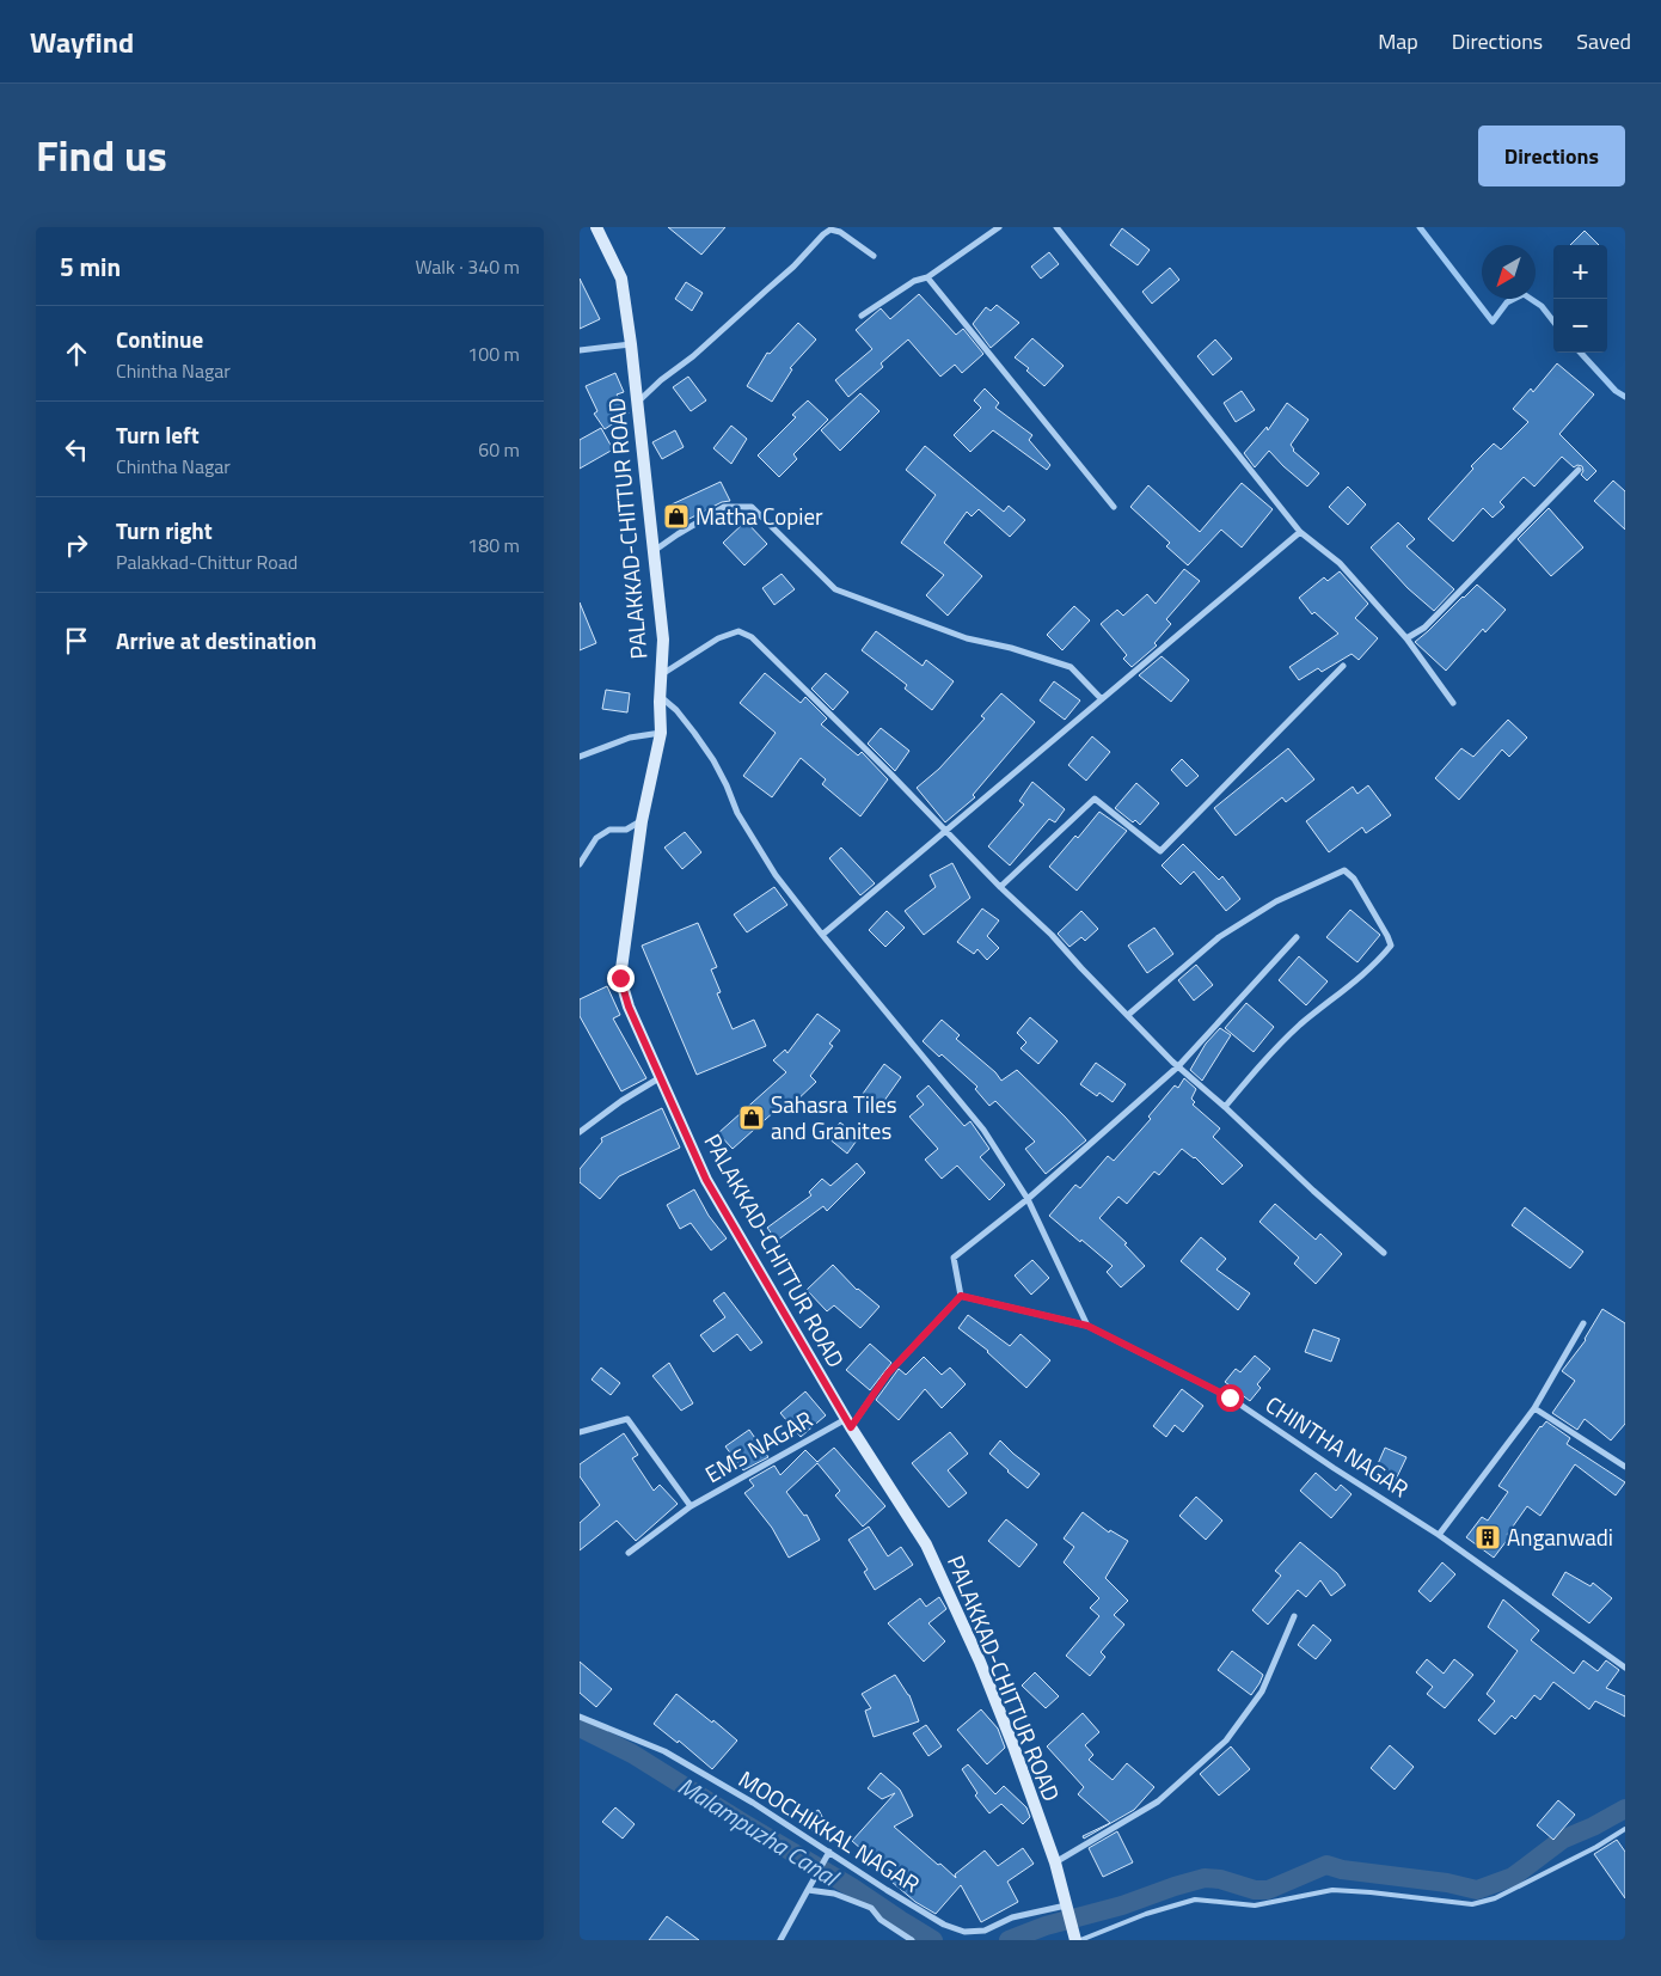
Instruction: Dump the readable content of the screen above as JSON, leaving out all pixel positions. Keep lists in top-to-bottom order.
{
  "streets": {
    "main road": ["PALAKKAD-CHITTUR ROAD"],
    "street": ["EMS NAGAR", "CHINTHA NAGAR", "MOOCHIKKAL NAGAR"]
  },
  "crossings": [
    ["PALAKKAD-CHITTUR ROAD", "EMS NAGAR"],
    ["PALAKKAD-CHITTUR ROAD", "MOOCHIKKAL NAGAR"]
  ],
  "water": ["Malampuzha Canal"],
  "places": {
    "shop": ["Matha Copier", "Sahasra Tiles and Granites"],
    "building": ["Anganwadi"]
  },
  "north": "bottom left",
  "page": {
    "header": "Wayfind",
    "nav": ["Map", "Directions", "Saved"],
    "title": "Find us",
    "buttons": "Directions",
    "heading": ["5 min", "Walk · 340 m"],
    "map_buttons": ["+", "−"],
    "list": [
      ["Continue", "Chintha Nagar", "100 m"],
      ["Turn left", "Chintha Nagar", "60 m"],
      ["Turn right", "Palakkad-Chittur Road", "180 m"],
      "Arrive at destination"
    ]
  }
}
